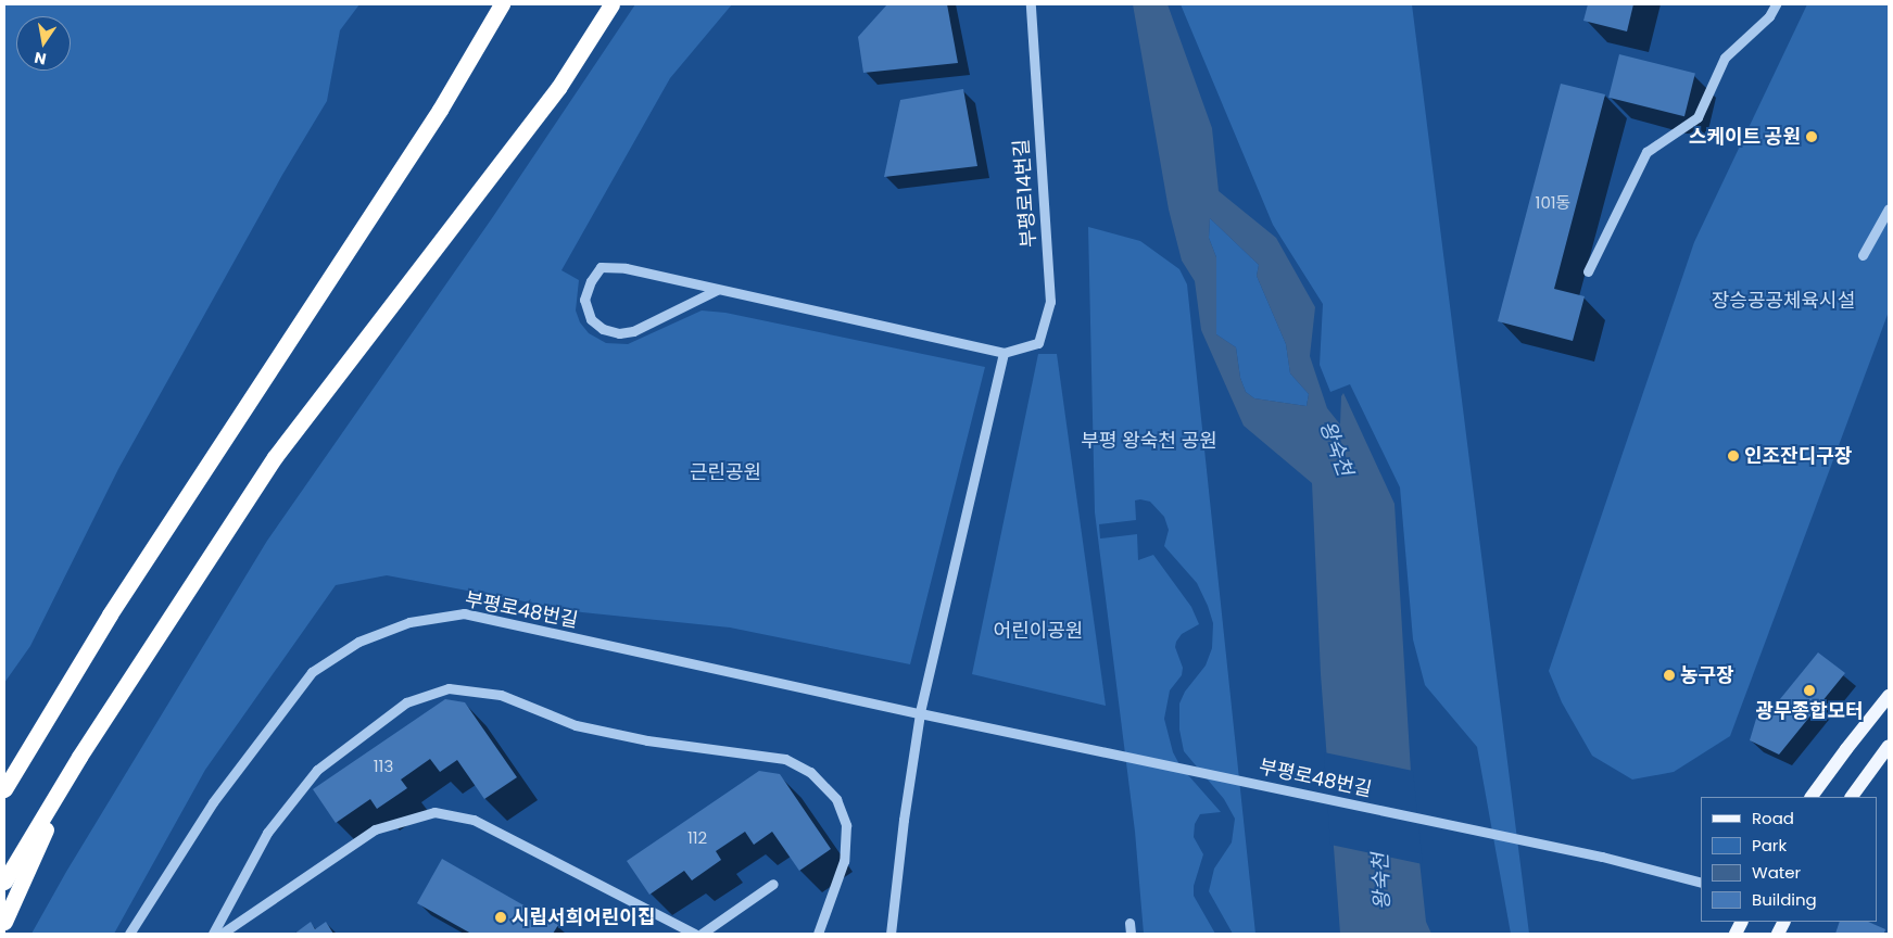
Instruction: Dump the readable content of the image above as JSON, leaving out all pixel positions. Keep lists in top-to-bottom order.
{
  "streets": {
    "street": ["부평로14번길", "부평로48번길"]
  },
  "water": ["왕숙천"],
  "parks": [
    "장승공공체육시설",
    "부평 왕숙천 공원",
    "근린공원",
    "어린이공원"
  ],
  "places": [
    "스케이트 공원",
    "인조잔디구장",
    "농구장",
    "광무종합모터",
    "시립서희어린이집"
  ],
  "house_numbers": ["101동", "113", "112"],
  "legend": [
    "Road",
    "Park",
    "Water",
    "Building"
  ],
  "north": "bottom"
}
